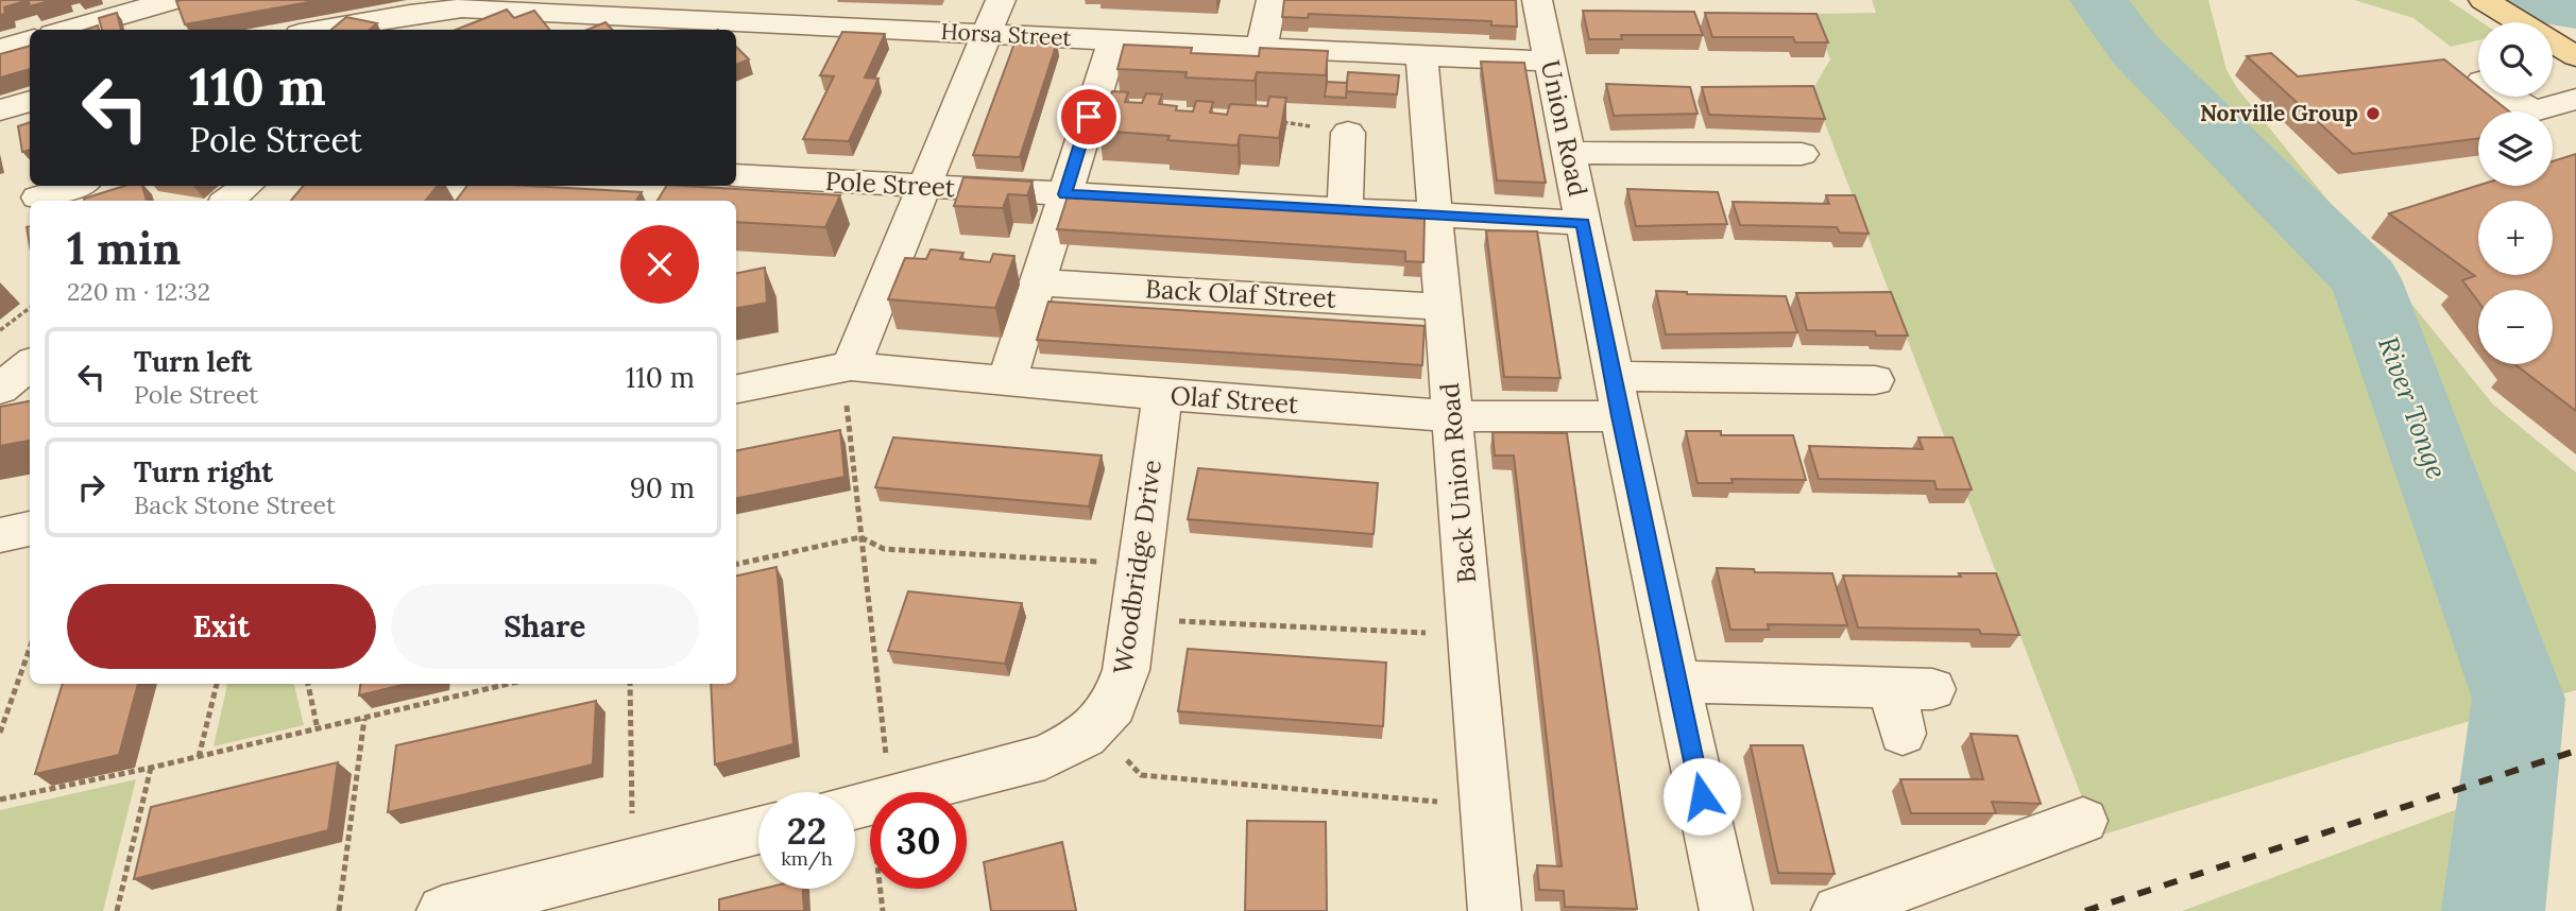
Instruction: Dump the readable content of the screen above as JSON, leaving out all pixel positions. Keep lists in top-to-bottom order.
{
  "streets": {
    "street": [
      "Horsa Street",
      "Union Road",
      "Pole Street",
      "Back Olaf Street",
      "Olaf Street",
      "Back Union Road",
      "Woodbridge Drive"
    ]
  },
  "crossings": [
    ["Horsa Street", "Union Road"],
    ["Horsa Street", "Back Union Road"],
    ["Union Road", "Pole Street"],
    ["Union Road", "Olaf Street"],
    ["Pole Street", "Back Union Road"],
    ["Back Olaf Street", "Back Union Road"],
    ["Olaf Street", "Back Union Road"],
    ["Olaf Street", "Woodbridge Drive"]
  ],
  "water": ["River Tonge"],
  "places": ["Norville Group"],
  "page": {
    "map_buttons": ["+", "−"],
    "turn": ["110 m", "Pole Street"],
    "heading": ["1 min", "220 m · 12:32"],
    "list": [
      {
        "name": "Turn left",
        "note": "Pole Street",
        "value": "110 m"
      },
      {
        "name": "Turn right",
        "note": "Back Stone Street",
        "value": "90 m"
      }
    ],
    "buttons": ["Exit", "Share"],
    "speed": "22 km/h",
    "limit": "30"
  }
}
